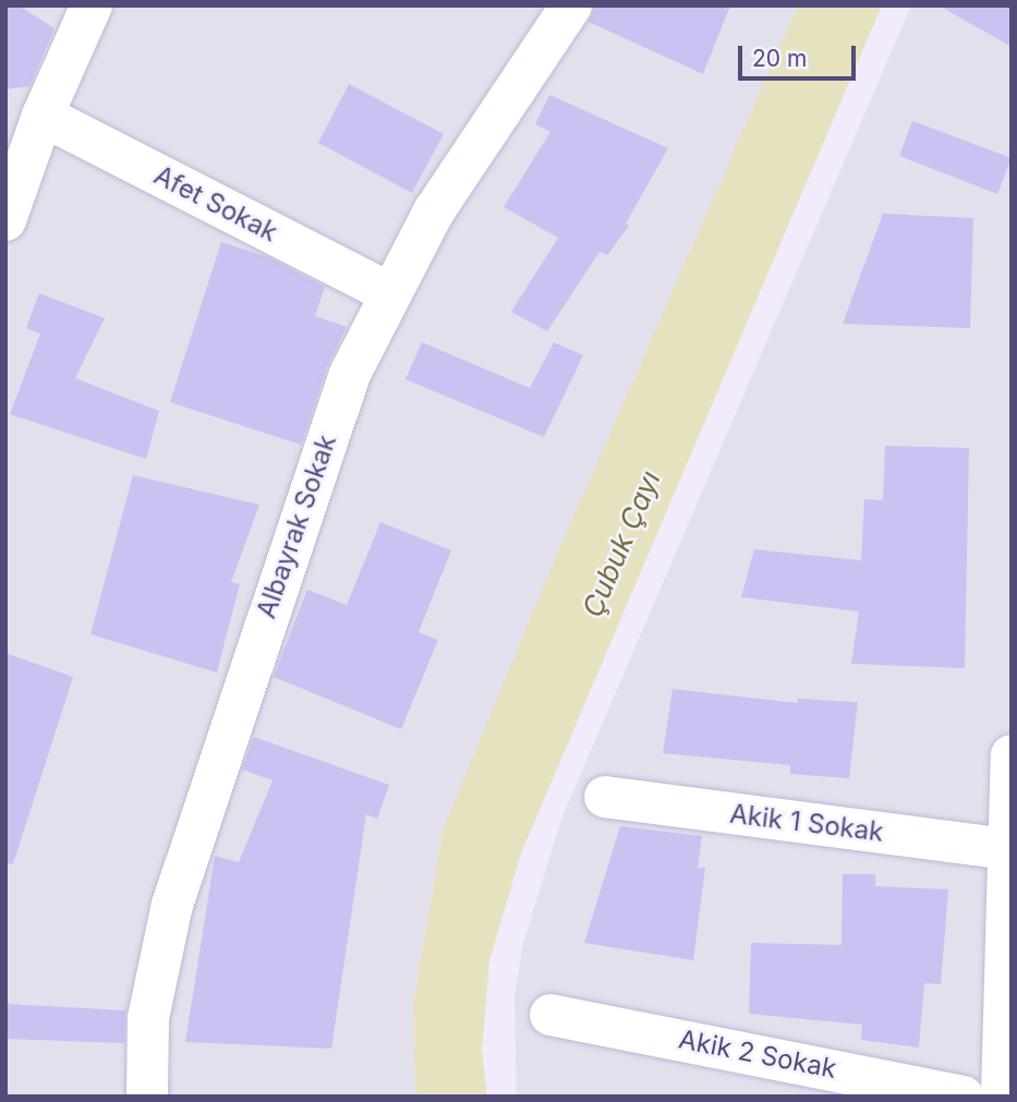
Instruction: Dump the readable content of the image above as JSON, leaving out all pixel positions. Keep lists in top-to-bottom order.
{
  "streets": {
    "street": [
      "Afet Sokak",
      "Albayrak Sokak",
      "Akik 1 Sokak",
      "Akik 2 Sokak"
    ]
  },
  "crossings": [
    ["Afet Sokak", "Albayrak Sokak"]
  ],
  "water": ["Çubuk Çayı"],
  "scale_bar": "20 m"
}
